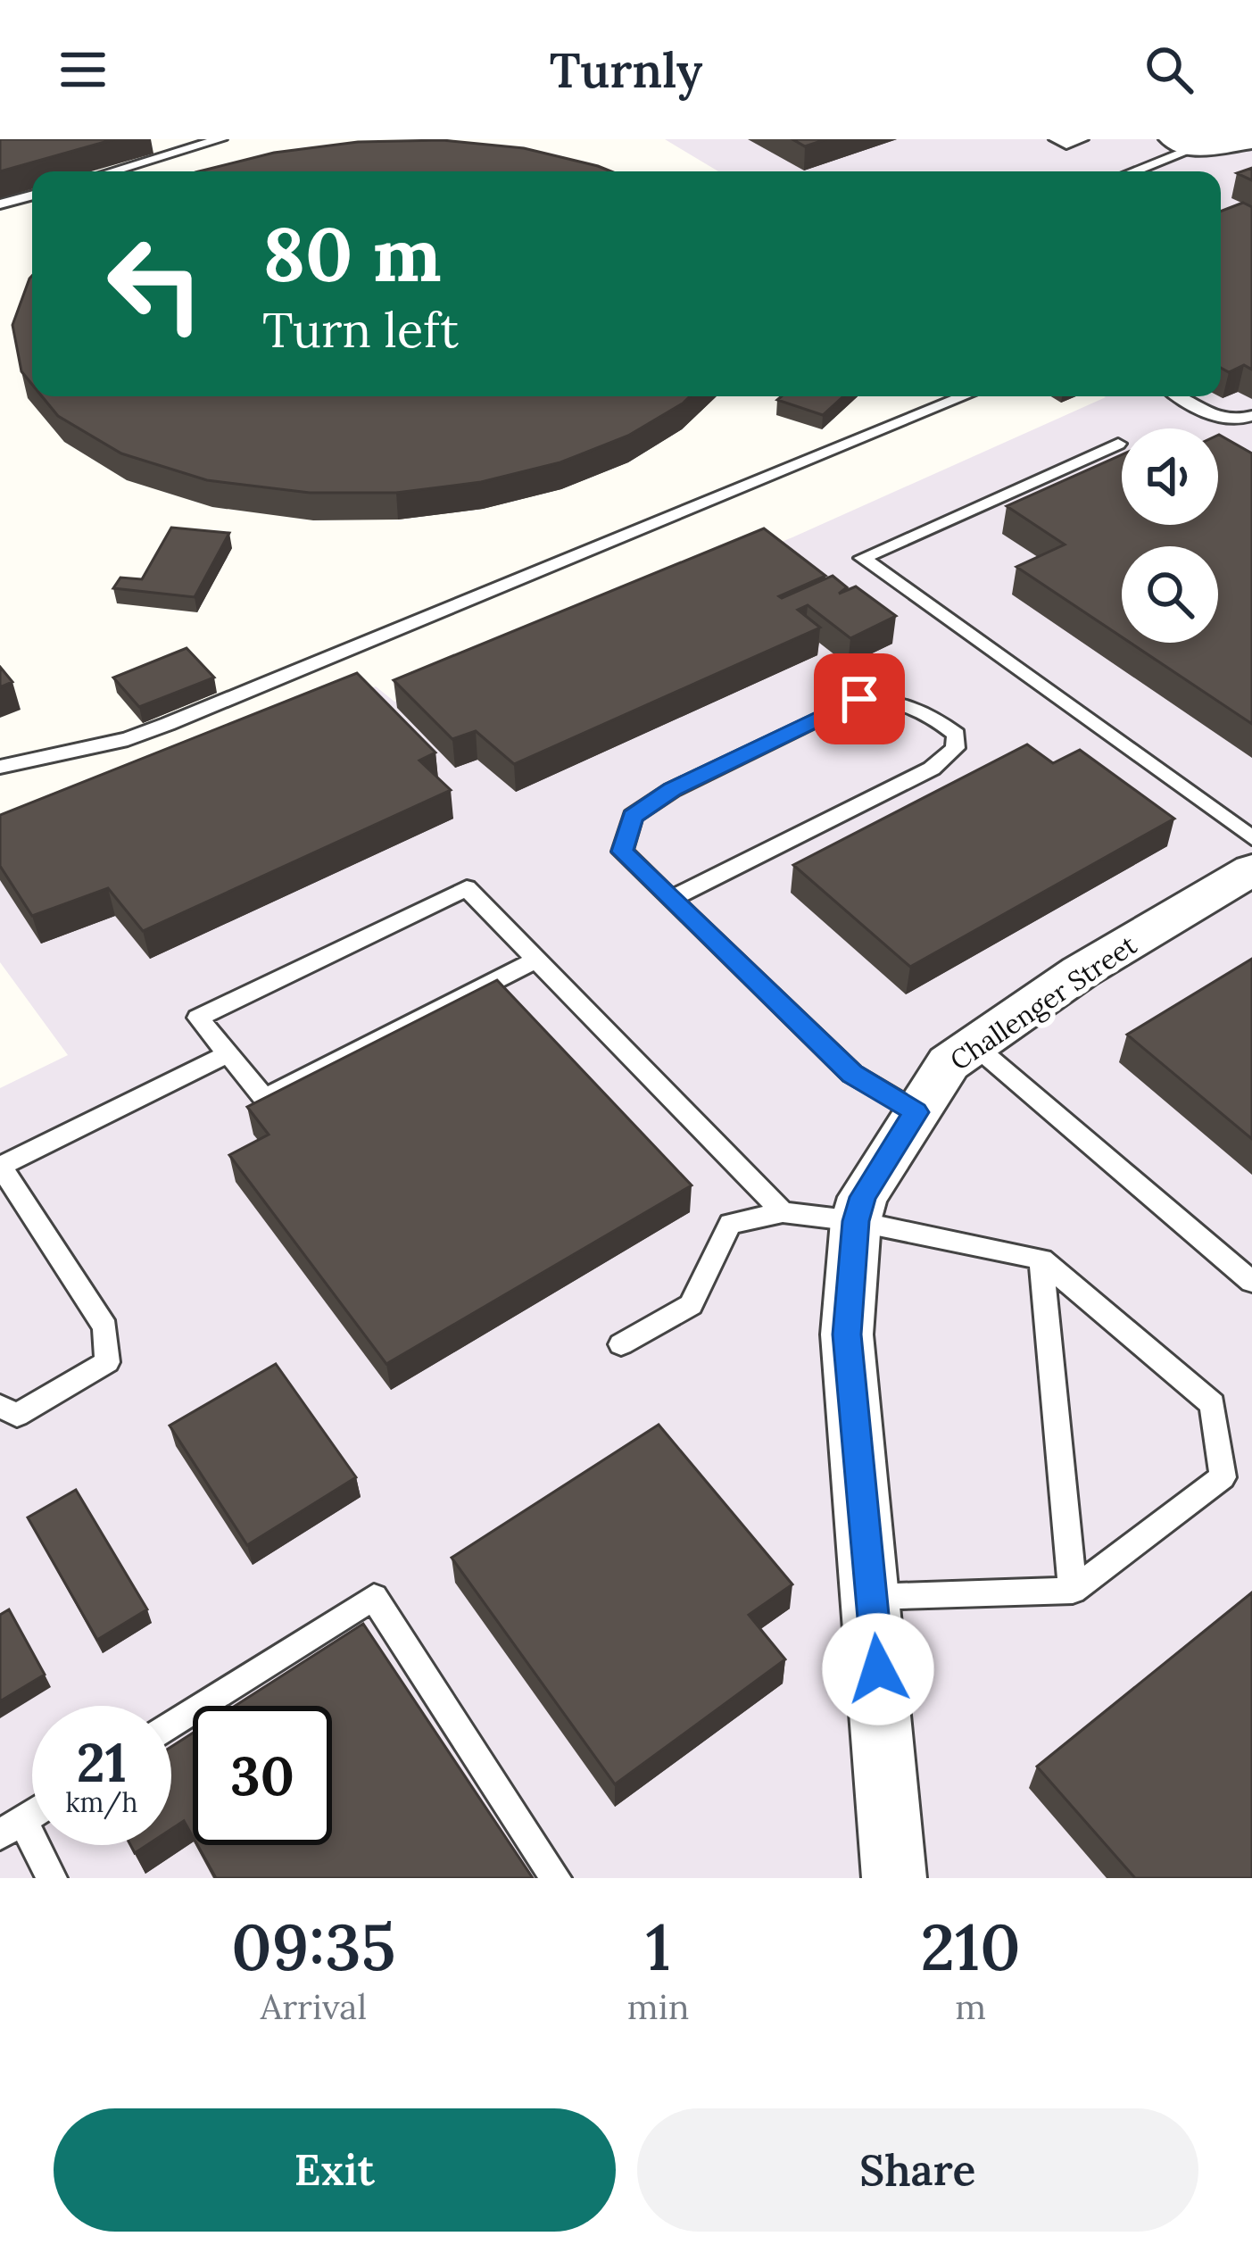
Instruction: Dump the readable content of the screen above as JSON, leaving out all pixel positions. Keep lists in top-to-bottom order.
{
  "streets": {
    "street": ["Challenger Street"]
  },
  "page": {
    "header": "Turnly",
    "turn": ["80 m", "Turn left"],
    "speed": "21 km/h",
    "limit": "30",
    "eta": [
      "09:35",
      "Arrival",
      "1",
      "min",
      "210",
      "m"
    ],
    "buttons": ["Exit", "Share"]
  }
}
